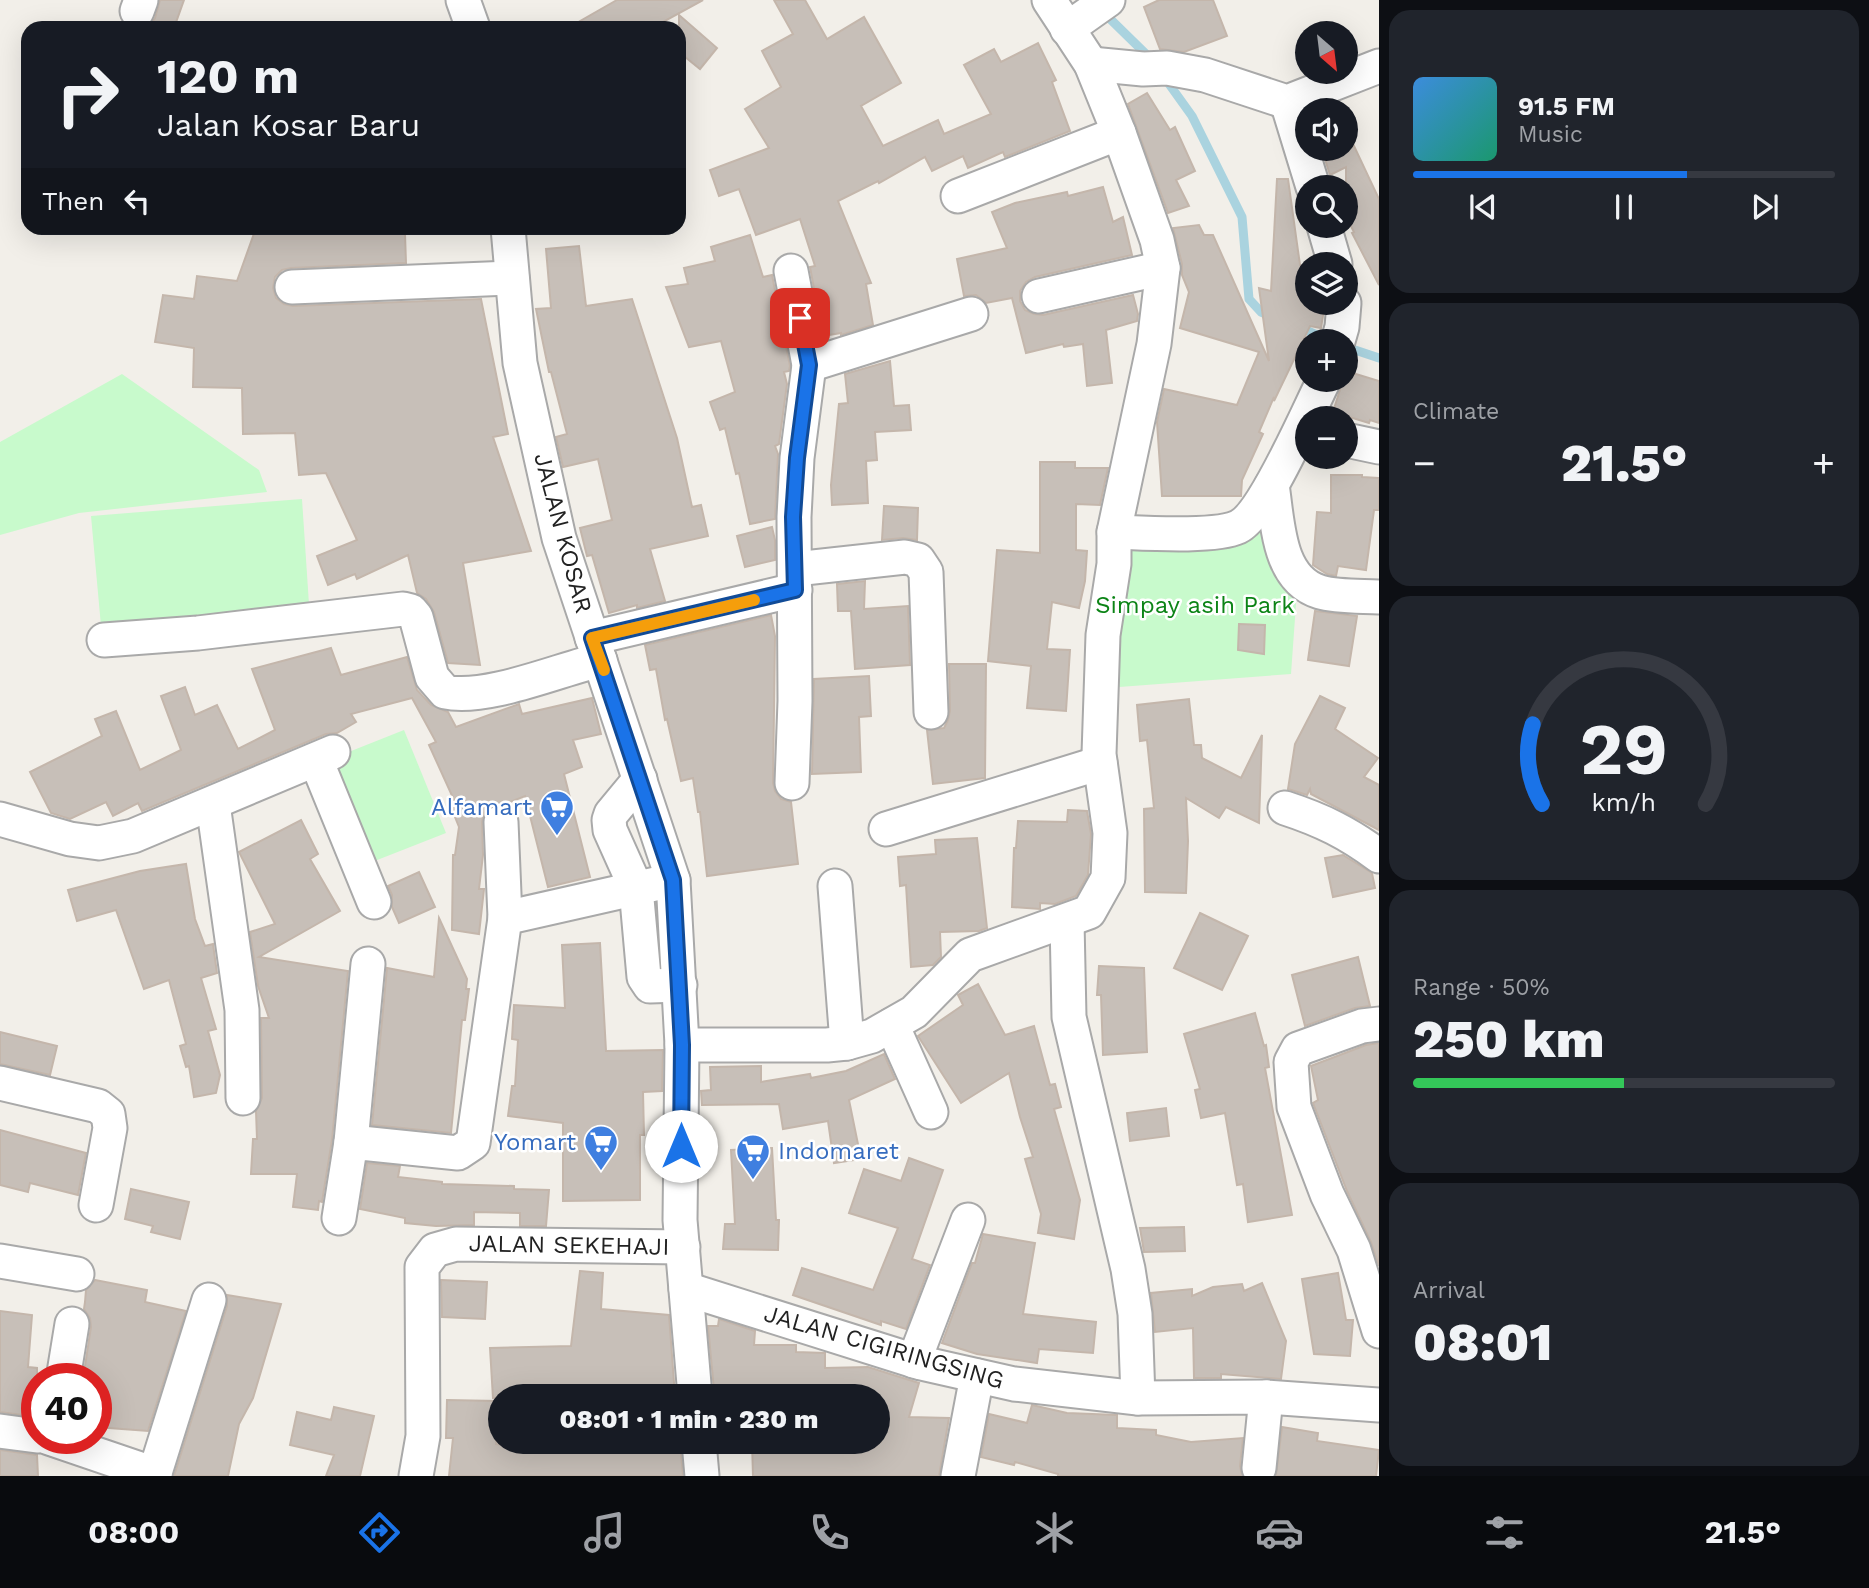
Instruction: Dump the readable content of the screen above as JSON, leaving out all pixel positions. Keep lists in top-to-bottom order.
{
  "streets": {
    "street": ["JALAN KOSAR", "JALAN SEKEHAJI", "JALAN CIGIRINGSING"]
  },
  "crossings": [
    ["JALAN KOSAR", "JALAN SEKEHAJI"],
    ["JALAN KOSAR", "JALAN CIGIRINGSING"]
  ],
  "parks": ["Simpay asih Park"],
  "places": {
    "supermarket": ["Alfamart", "Yomart", "Indomaret"]
  },
  "north": "bottom right",
  "page": {
    "map_buttons": ["+", "−"],
    "turn": ["120 m", "Jalan Kosar Baru"],
    "song": ["91.5 FM", "Music"],
    "then": "Then",
    "tile": [
      "Climate",
      ["Range · 50%", "250 km"],
      ["Arrival", "08:01"]
    ],
    "heat": ["−", "21.5°", "+"],
    "limit": "40",
    "trip": "08:01 · 1 min · 230 m",
    "tabs": ["08:00", "21.5°"],
    "gauge": ["29", "km/h"]
  }
}
